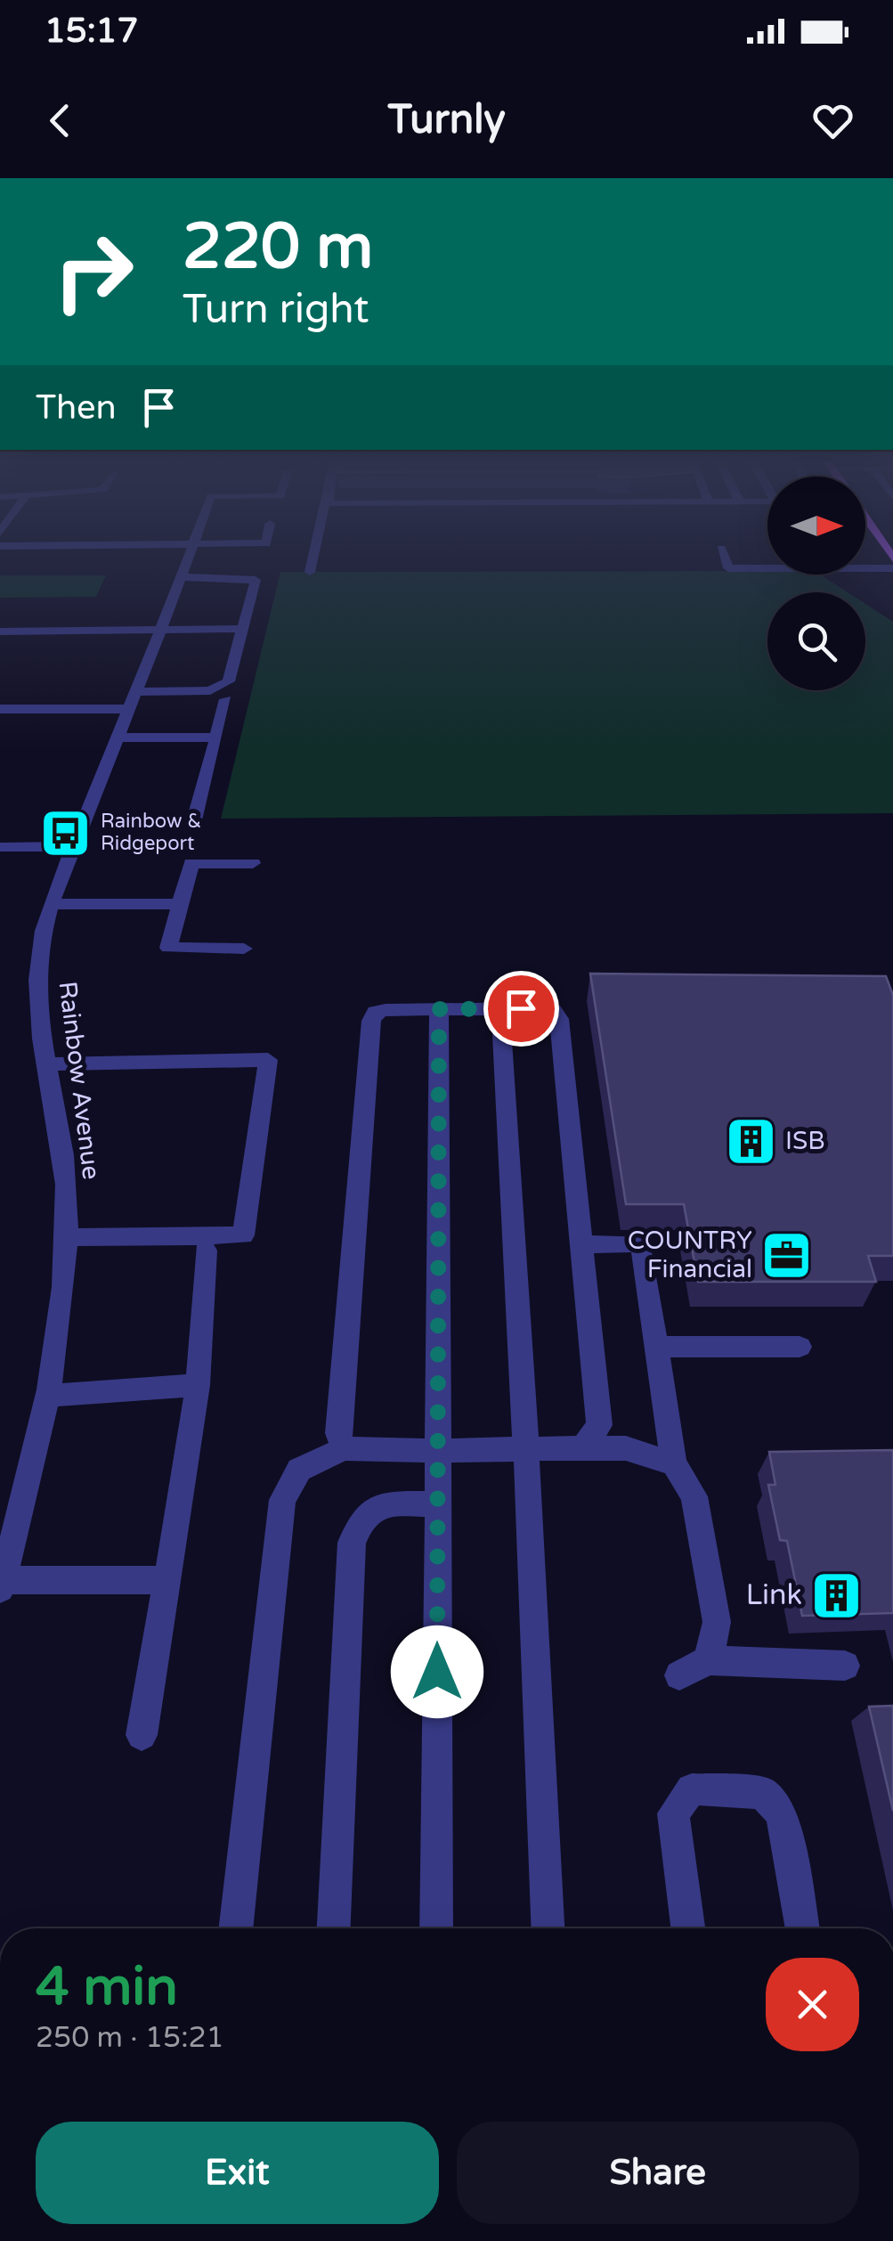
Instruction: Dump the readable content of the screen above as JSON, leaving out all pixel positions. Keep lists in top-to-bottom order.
{
  "streets": {
    "street": ["Rainbow Avenue"]
  },
  "places": {
    "bus stop": ["Rainbow & Ridgeport"],
    "building": ["ISB", "Link"],
    "office": ["COUNTRY Financial"]
  },
  "north": "right",
  "page": {
    "status": "15:17",
    "header": "Turnly",
    "turn": ["220 m", "Turn right"],
    "then": "Then",
    "heading": ["4 min", "250 m · 15:21"],
    "buttons": ["Exit", "Share"]
  }
}
